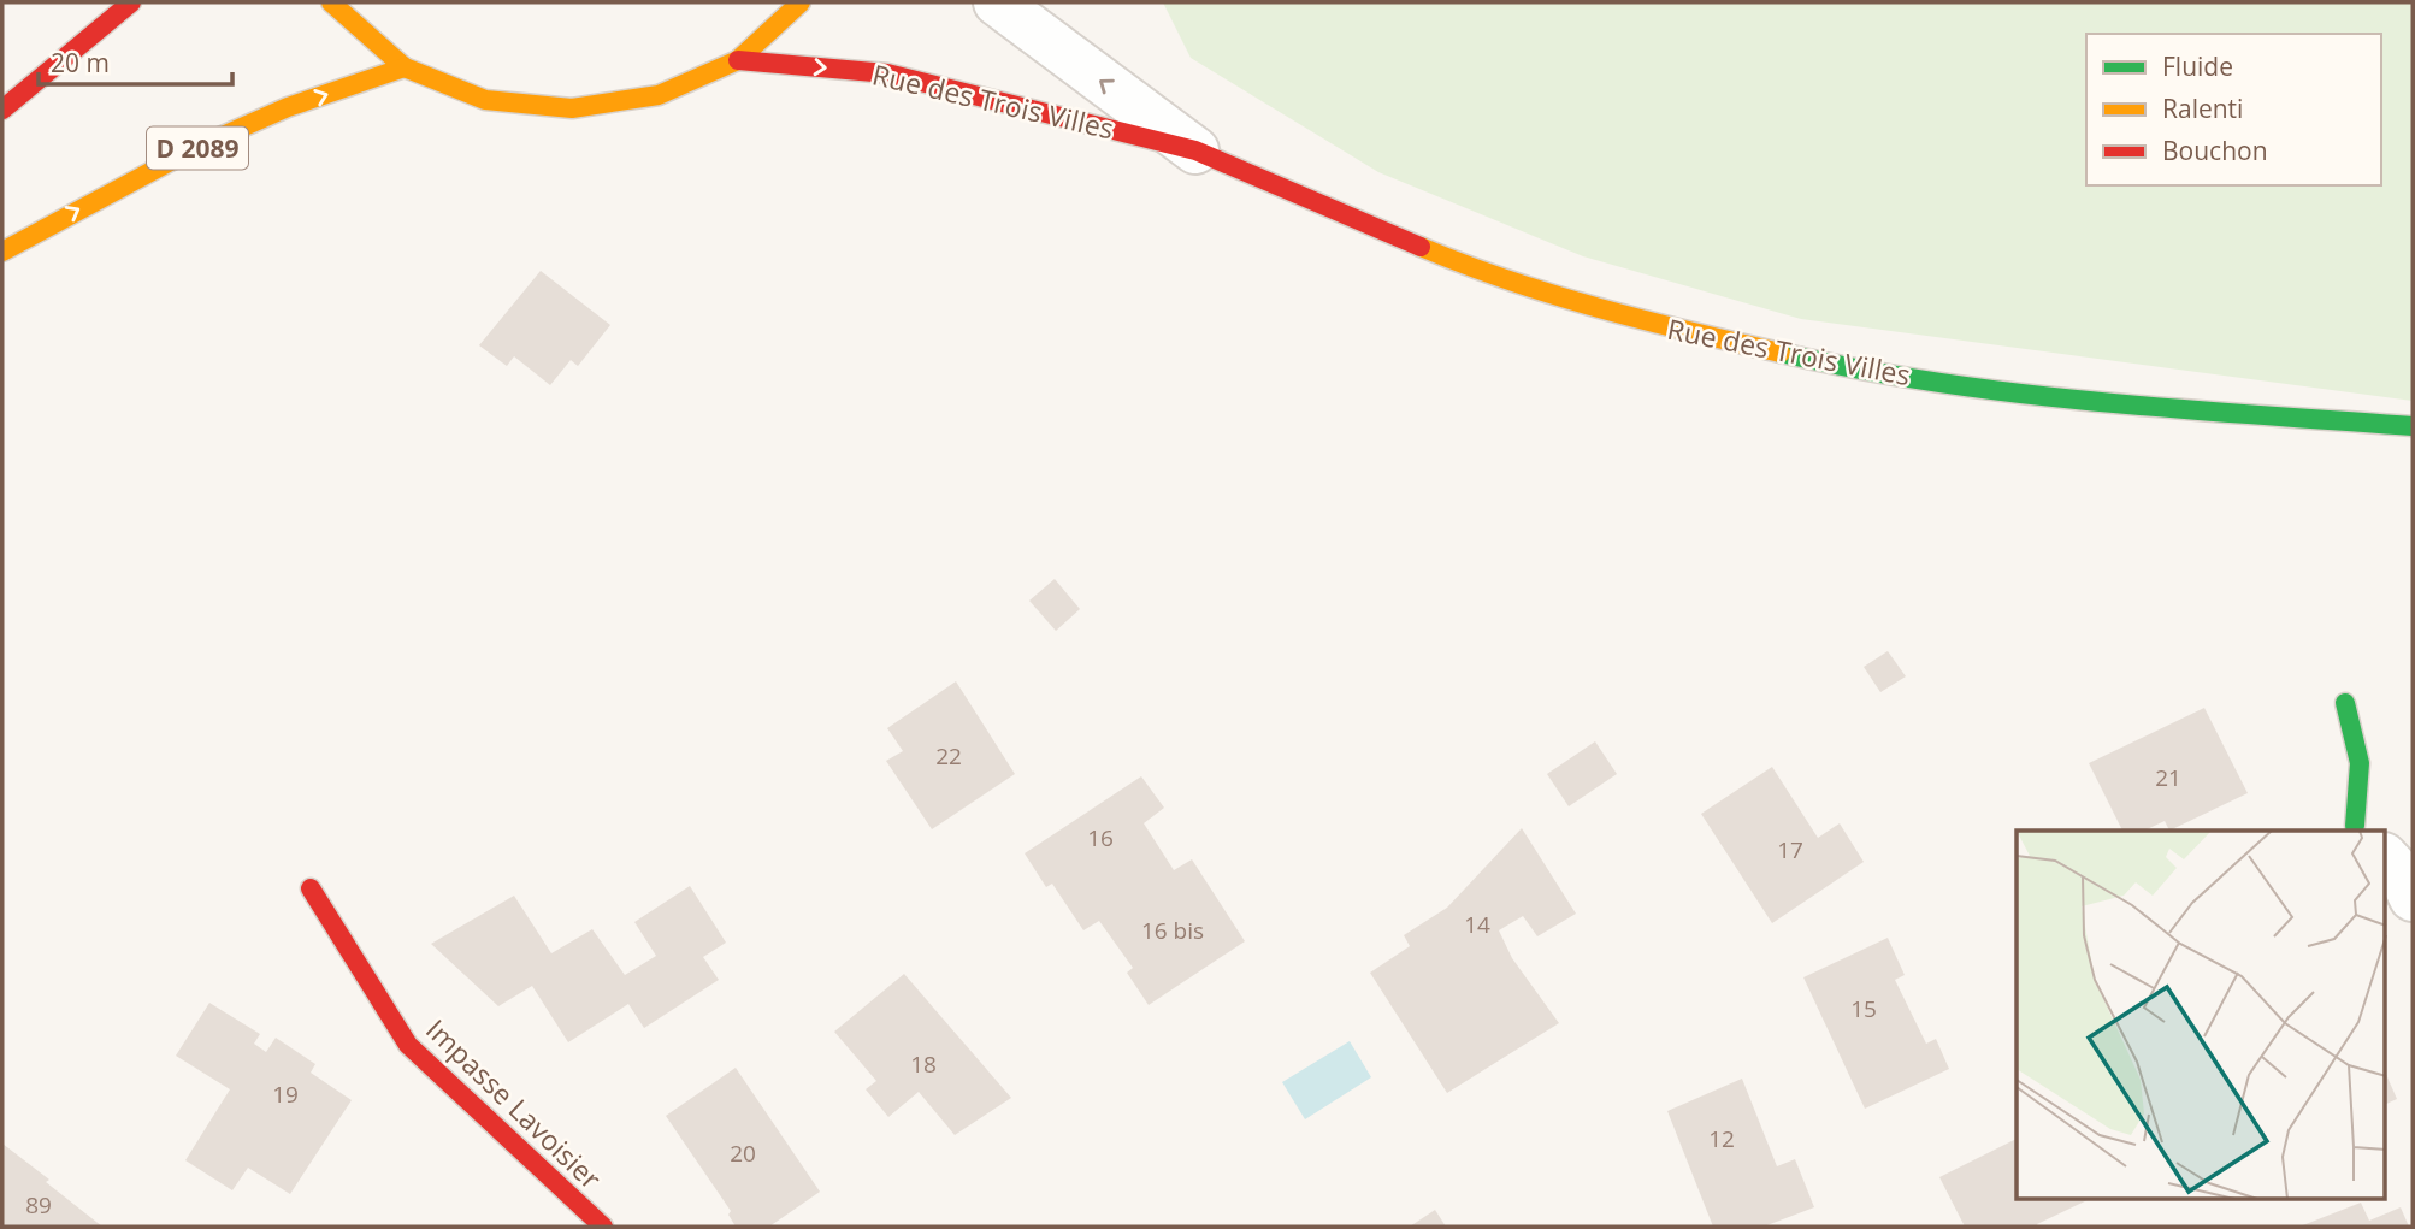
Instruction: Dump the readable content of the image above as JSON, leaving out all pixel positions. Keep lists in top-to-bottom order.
{
  "streets": {
    "main road": ["Rue des Trois Villes", "D 2089", "Impasse Lavoisier"]
  },
  "house_numbers": [
    "22",
    "21",
    "16",
    "17",
    "14",
    "16 bis",
    "15",
    "18",
    "19",
    "12",
    "20",
    "89"
  ],
  "legend": ["Fluide", "Ralenti", "Bouchon"],
  "scale_bar": "20 m"
}
